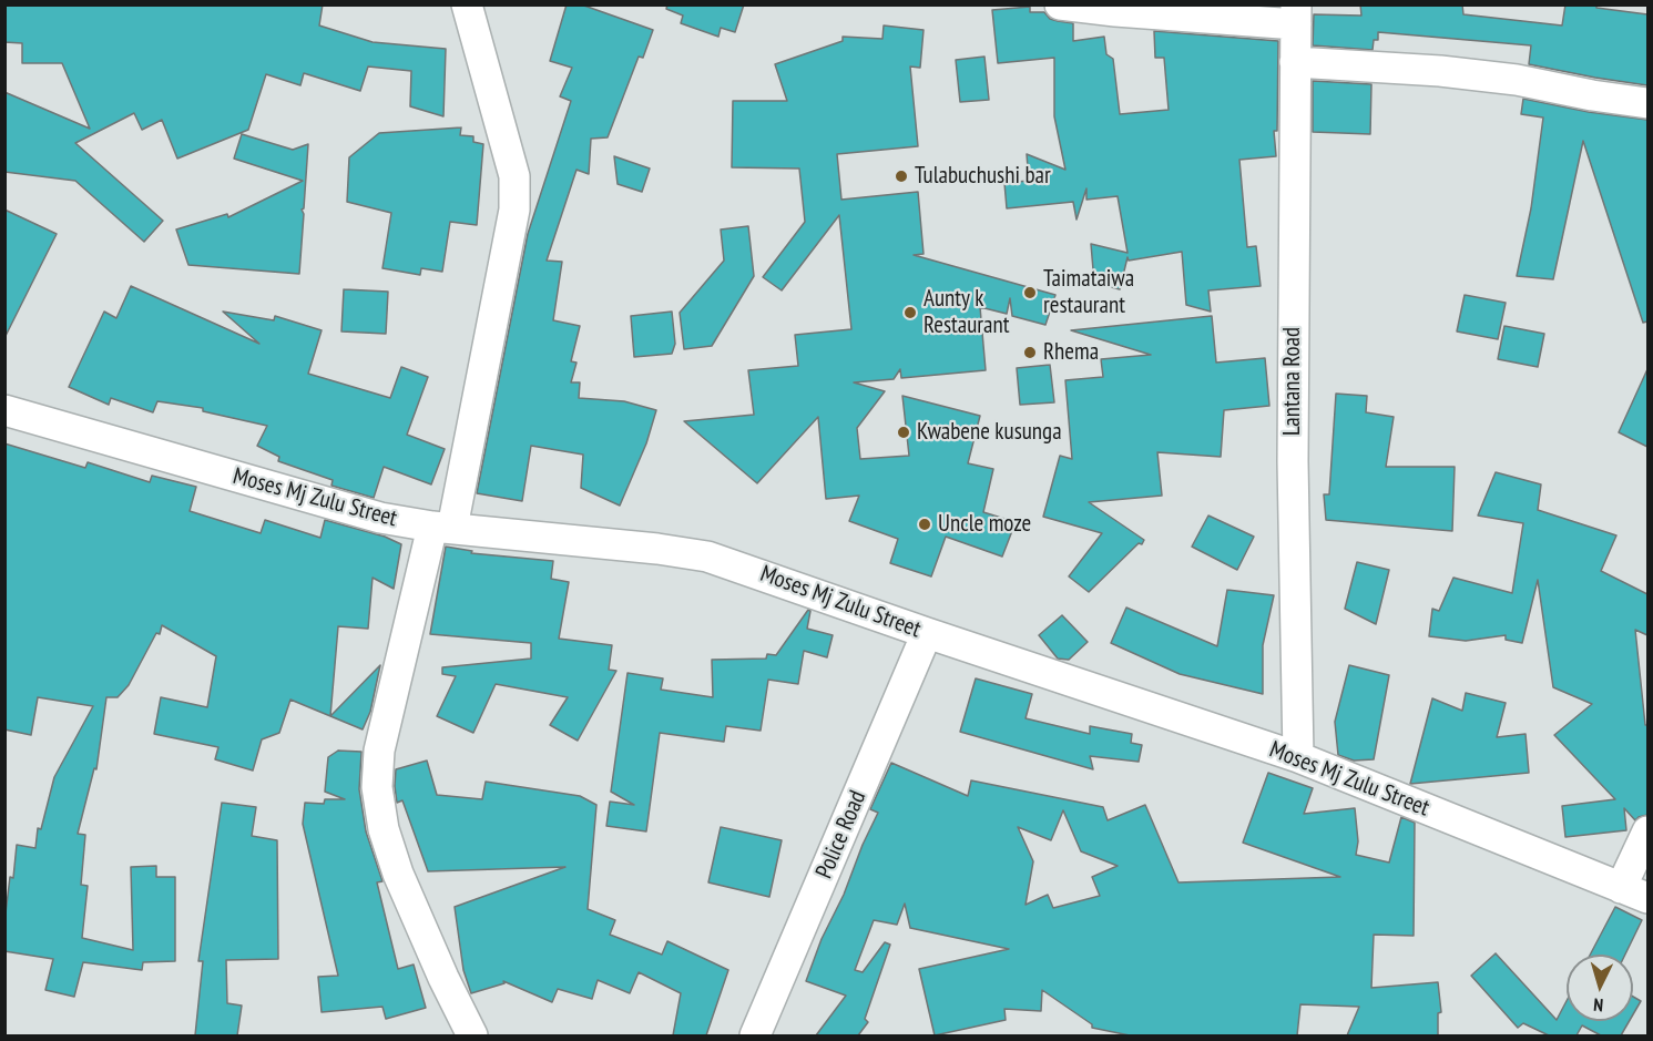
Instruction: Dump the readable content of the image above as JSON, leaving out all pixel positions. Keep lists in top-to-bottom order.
{
  "streets": {
    "street": ["Lantana Road", "Moses Mj Zulu Street", "Police Road"]
  },
  "crossings": [
    ["Lantana Road", "Moses Mj Zulu Street"],
    ["Moses Mj Zulu Street", "Police Road"]
  ],
  "places": [
    "Tulabuchushi bar",
    "Taimataiwa restaurant",
    "Aunty k Restaurant",
    "Rhema",
    "Kwabene kusunga",
    "Uncle moze"
  ],
  "north": "bottom"
}
